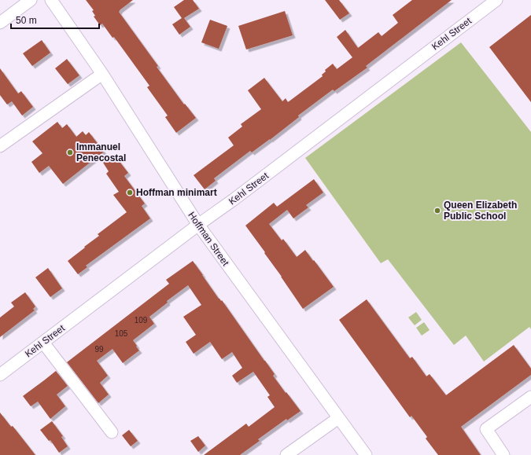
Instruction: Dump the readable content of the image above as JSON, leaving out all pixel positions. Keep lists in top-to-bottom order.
{
  "streets": {
    "street": ["Kehl Street", "Hoffman Street"]
  },
  "crossings": [
    ["Kehl Street", "Hoffman Street"]
  ],
  "places": ["Immanuel Penecostal", "Hoffman minimart", "Queen Elizabeth Public School"],
  "house_numbers": ["109", "105", "99"],
  "scale_bar": "50 m"
}
